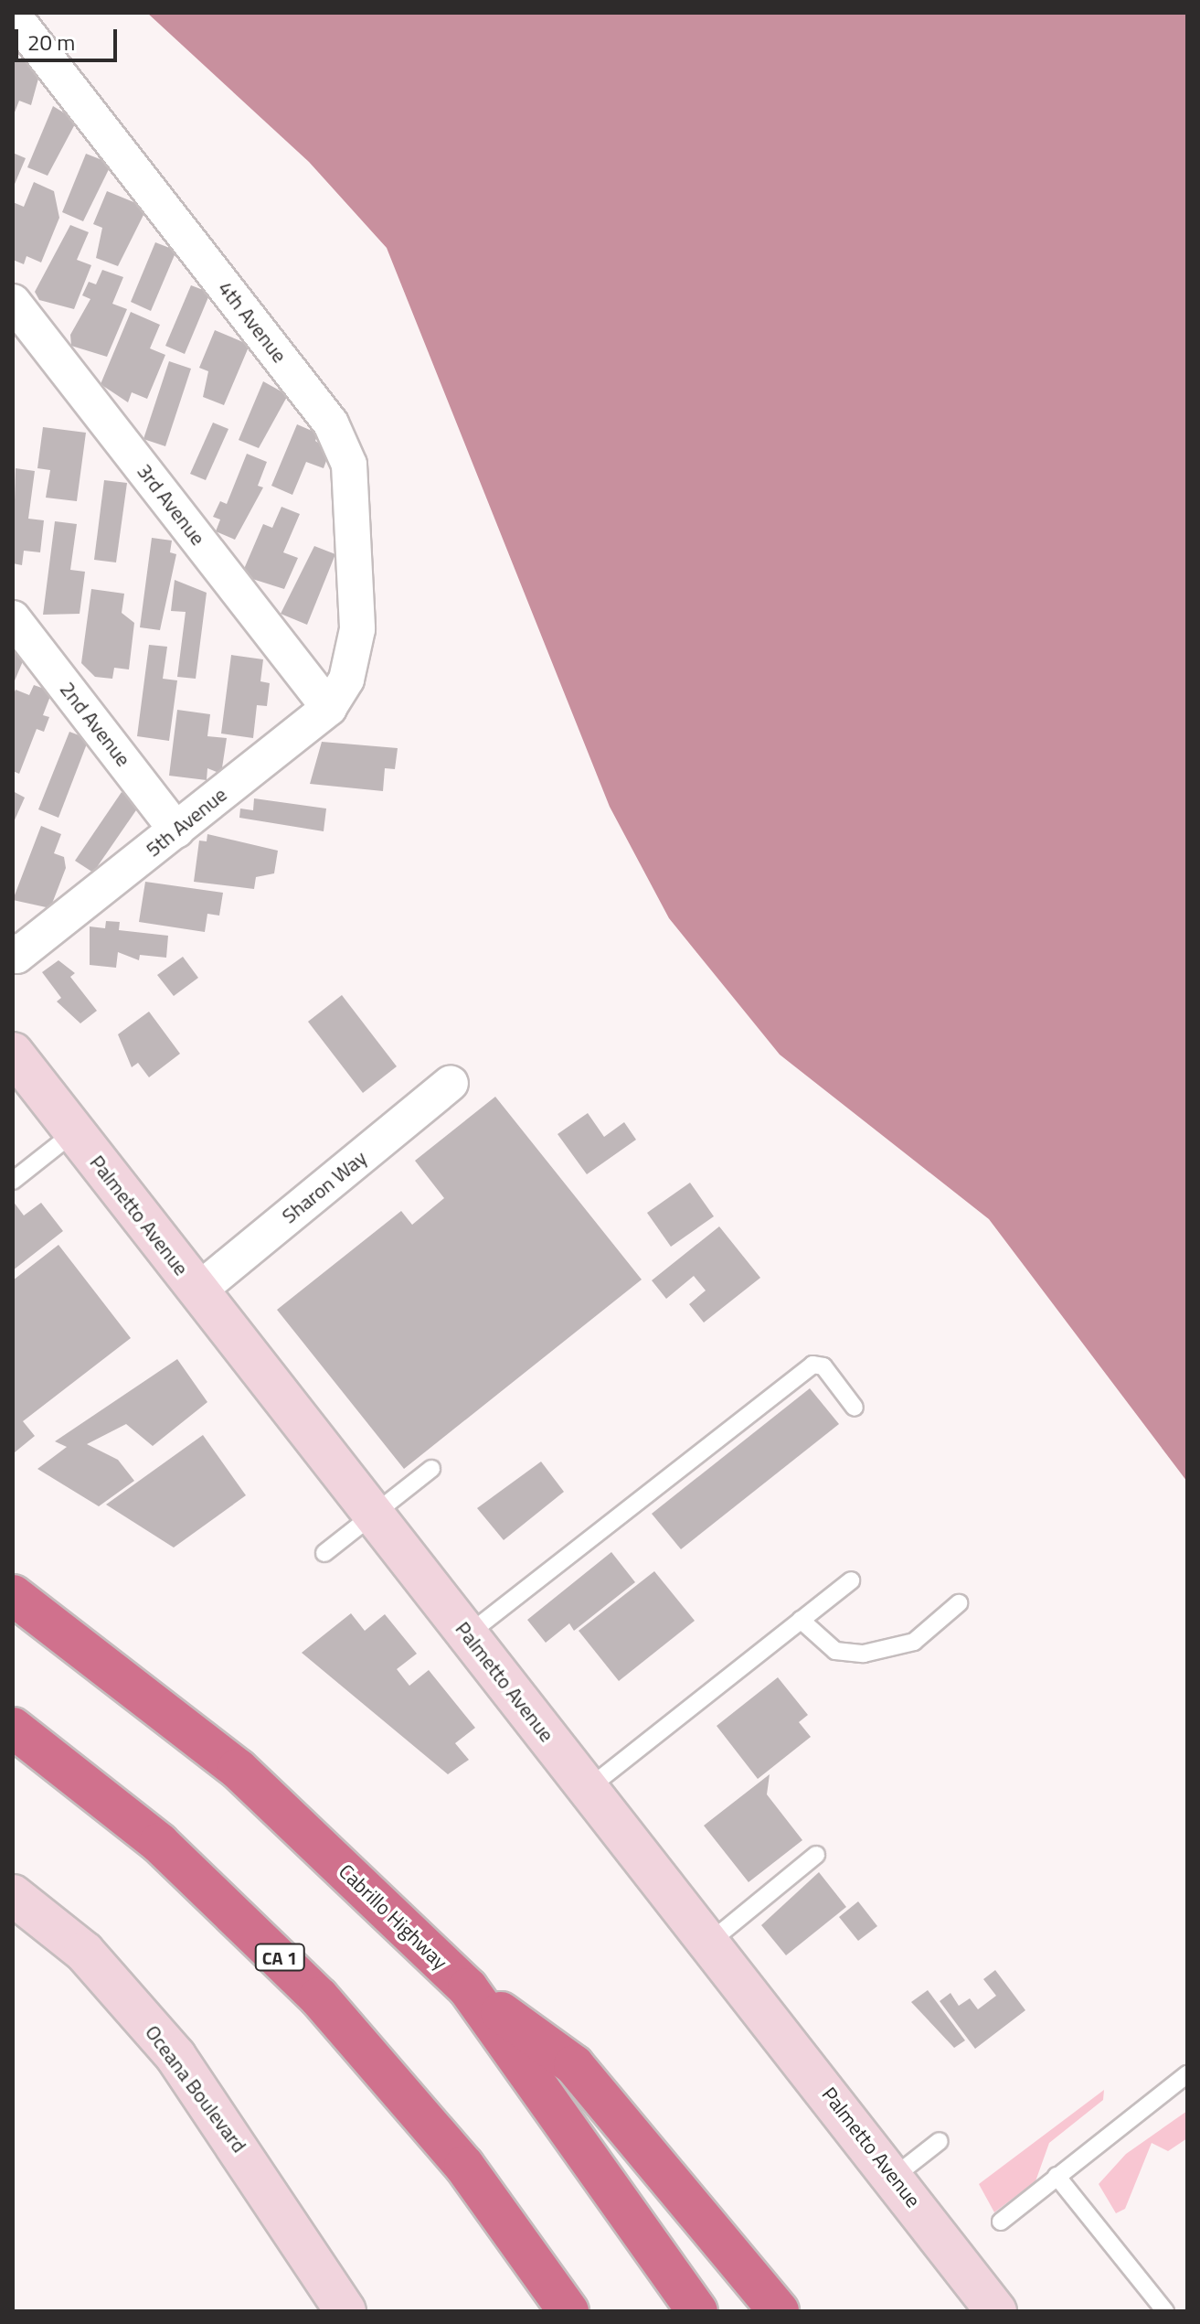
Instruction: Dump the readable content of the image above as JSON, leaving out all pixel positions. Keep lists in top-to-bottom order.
{
  "streets": {
    "highway": ["Cabrillo Highway", "CA 1"],
    "street": [
      "4th Avenue",
      "3rd Avenue",
      "2nd Avenue",
      "5th Avenue",
      "Sharon Way",
      "Palmetto Avenue",
      "Oceana Boulevard"
    ]
  },
  "crossings": [
    ["4th Avenue", "3rd Avenue"],
    ["4th Avenue", "5th Avenue"],
    ["3rd Avenue", "5th Avenue"],
    ["2nd Avenue", "5th Avenue"],
    ["Sharon Way", "Palmetto Avenue"]
  ],
  "scale_bar": "20 m"
}
